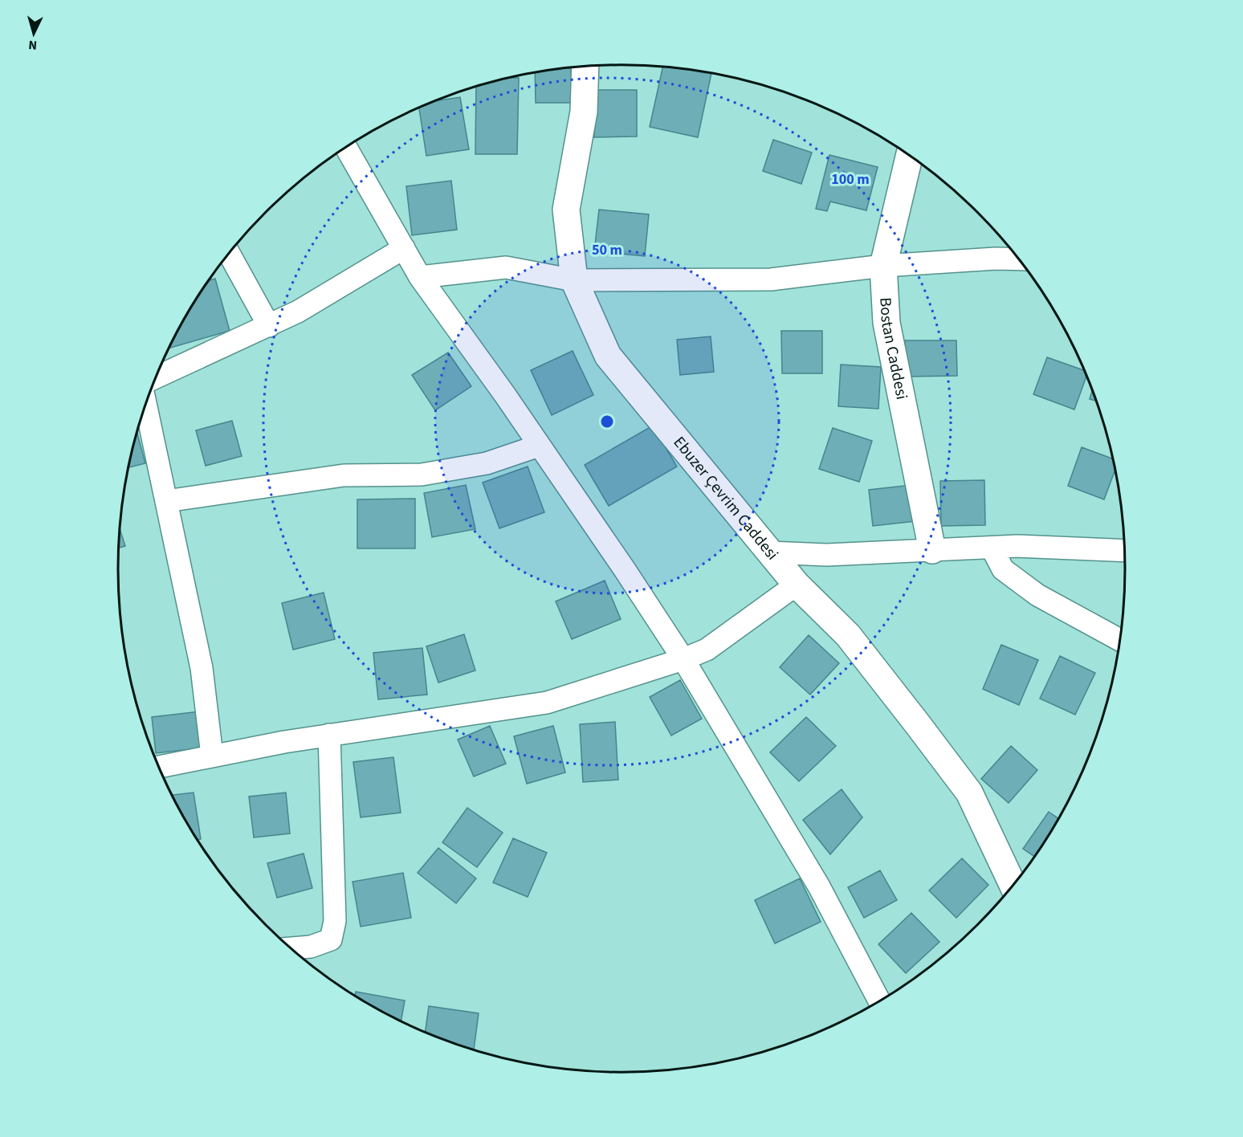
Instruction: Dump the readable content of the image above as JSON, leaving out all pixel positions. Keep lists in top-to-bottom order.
{
  "streets": {
    "street": ["Bostan Caddesi", "Ebuzer Çevrim Caddesi"]
  },
  "north": "bottom",
  "rings": ["100 m", "50 m"]
}
